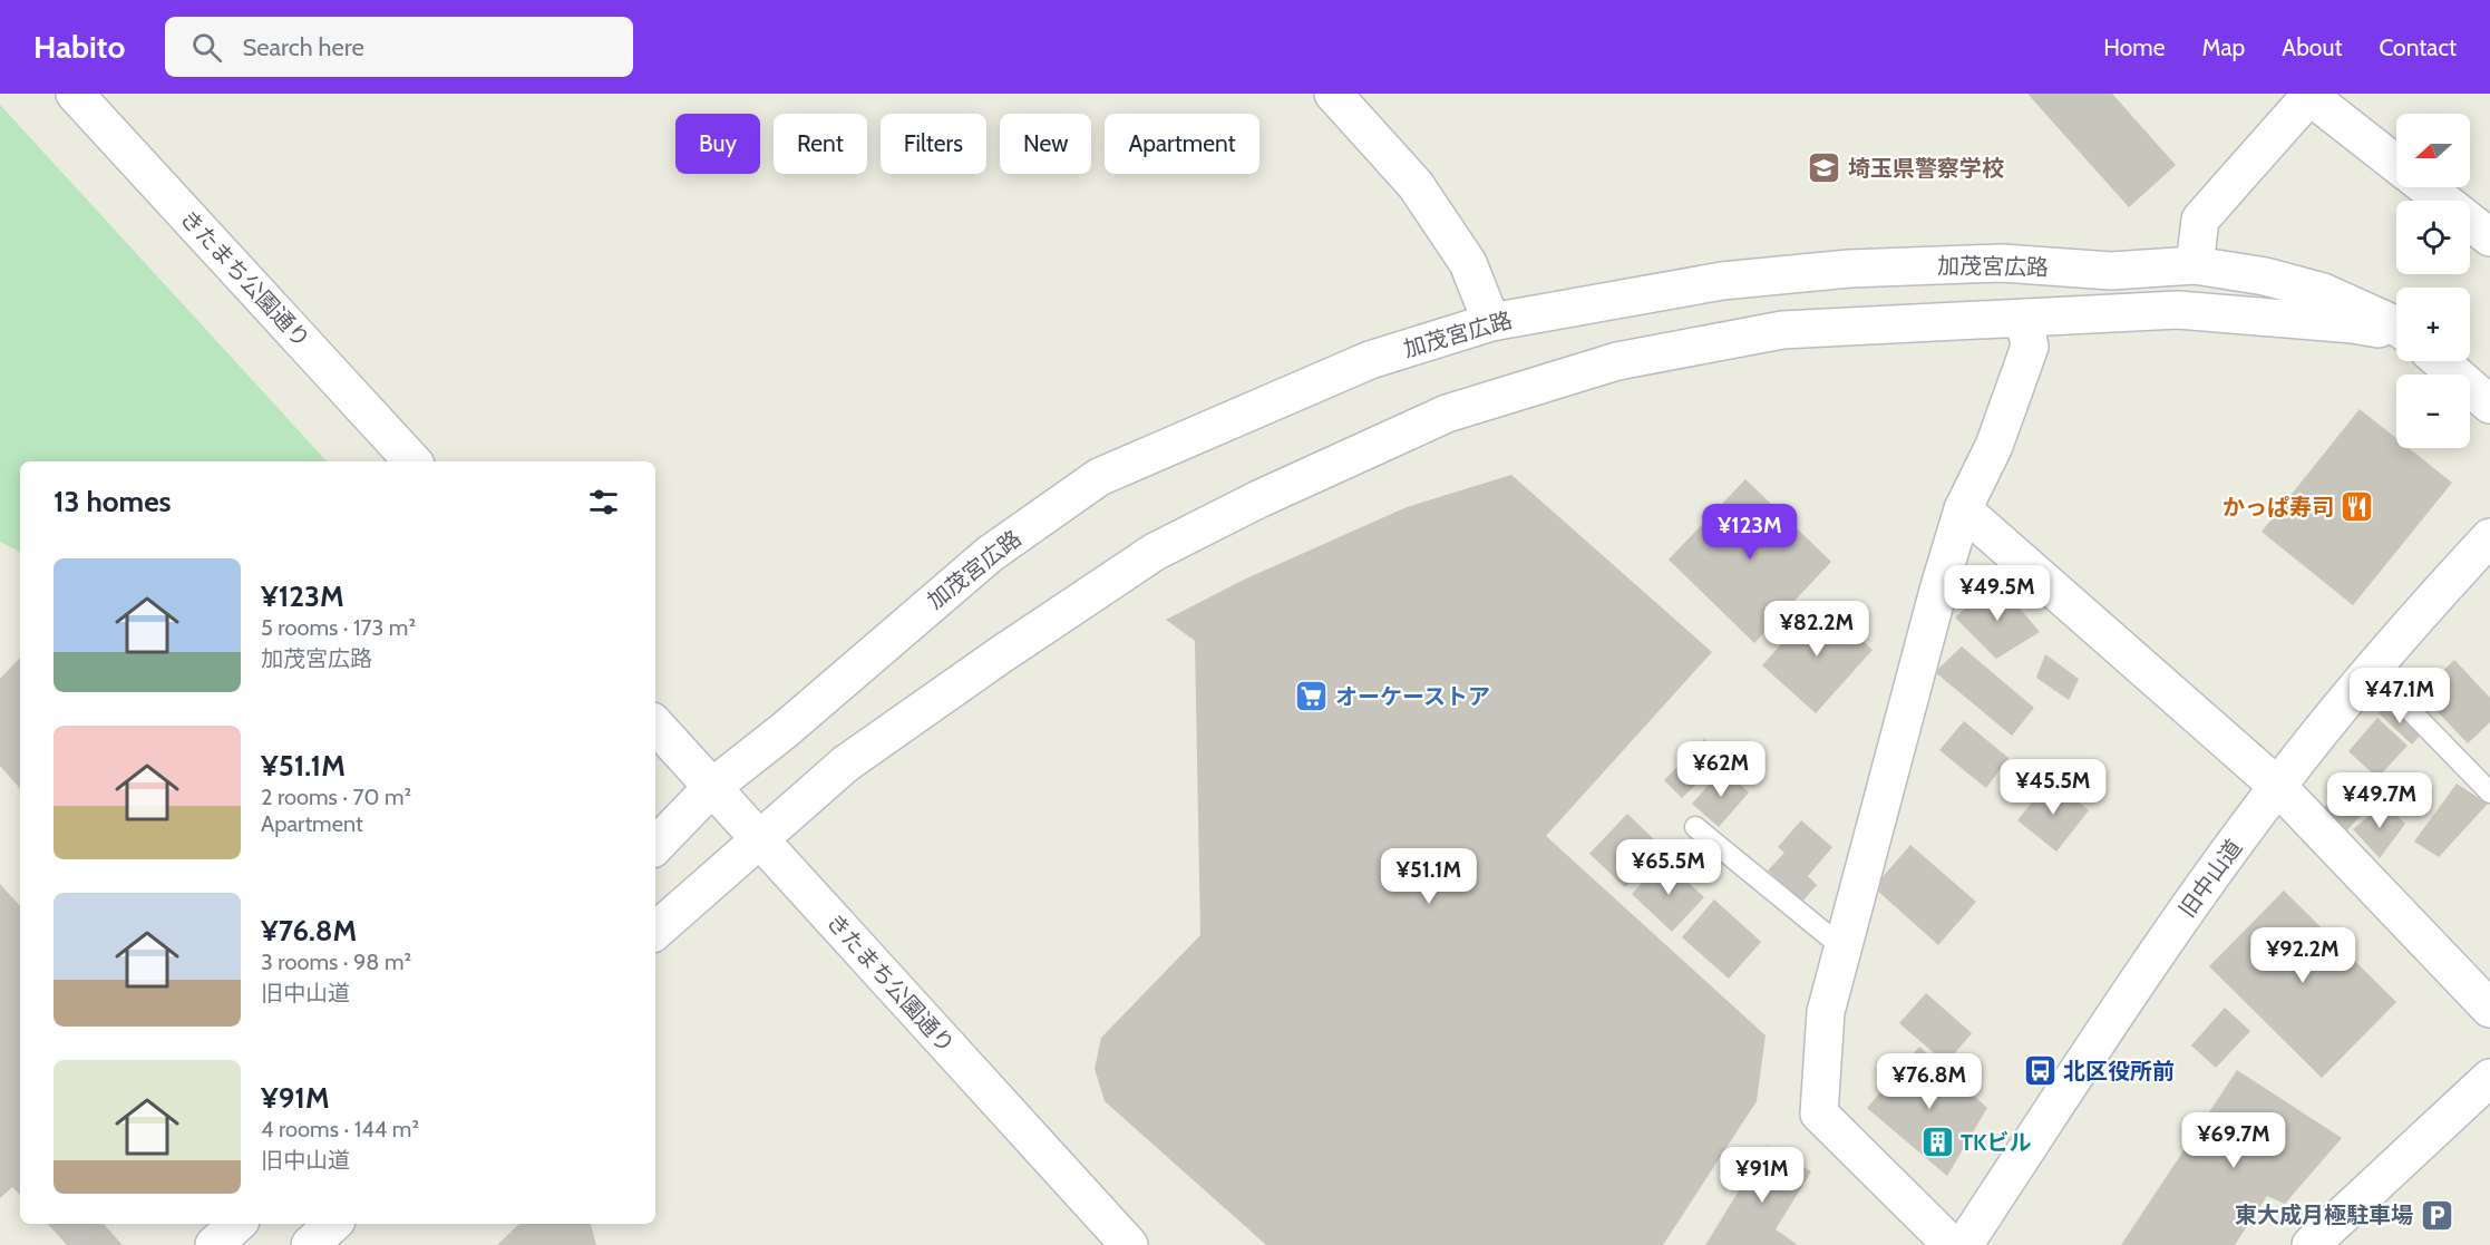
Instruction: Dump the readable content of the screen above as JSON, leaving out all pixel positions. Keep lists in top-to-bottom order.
{
  "streets": {
    "street": ["加茂宮広路", "きたまち公園通り", "旧中山道"]
  },
  "crossings": [
    ["加茂宮広路", "きたまち公園通り"]
  ],
  "places": {
    "school or university": ["埼玉県警察学校"],
    "restaurant": ["かっぱ寿司"],
    "supermarket": ["オーケーストア"],
    "bus stop": ["北区役所前"],
    "building": ["TKビル"],
    "parking": ["東大成月極駐車場"]
  },
  "north": "left",
  "page": {
    "header": "Habito",
    "search": "Search here",
    "nav": [
      "Home",
      "Map",
      "About",
      "Contact"
    ],
    "map_buttons": ["+", "−"],
    "chip": [
      "Buy",
      "Rent",
      "Filters",
      "New",
      "Apartment"
    ],
    "heading": "13 homes",
    "price": [
      "¥123M",
      "¥49.5M",
      "¥82.2M",
      "¥47.1M",
      "¥62M",
      "¥45.5M",
      "¥49.7M",
      "¥65.5M",
      "¥51.1M",
      "¥92.2M",
      "¥76.8M",
      "¥69.7M",
      "¥91M"
    ],
    "list": [
      {
        "name": "¥123M",
        "note": "5 rooms · 173 m² · 加茂宮広路"
      },
      {
        "name": "¥51.1M",
        "note": "2 rooms · 70 m² · Apartment"
      },
      {
        "name": "¥76.8M",
        "note": "3 rooms · 98 m² · 旧中山道"
      },
      {
        "name": "¥91M",
        "note": "4 rooms · 144 m² · 旧中山道"
      }
    ]
  }
}
